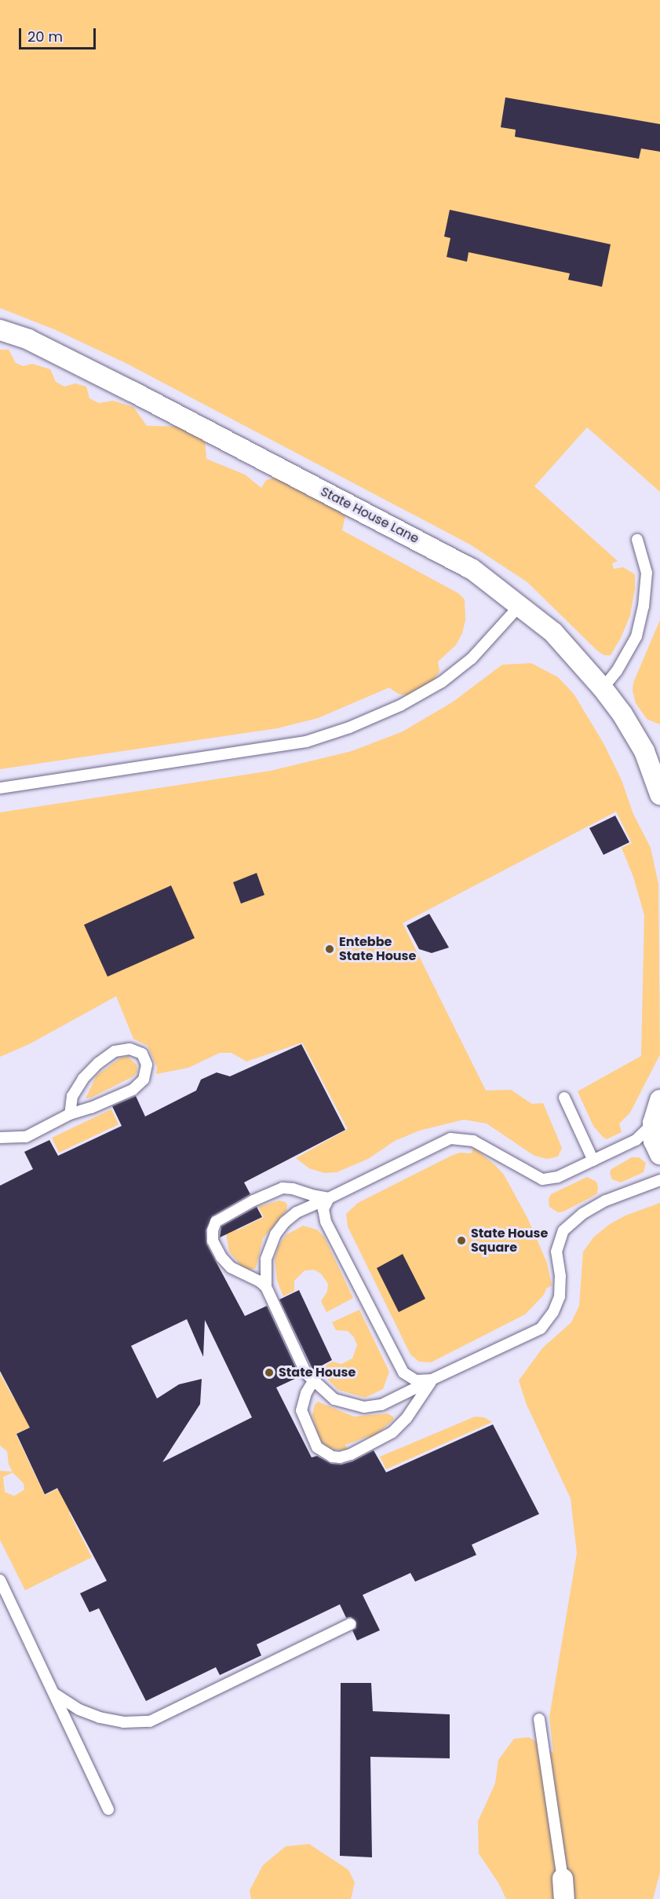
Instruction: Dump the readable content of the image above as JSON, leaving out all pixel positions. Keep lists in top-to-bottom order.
{
  "streets": {
    "street": ["State House Lane"]
  },
  "places": ["Entebbe State House", "State House Square", "State House"],
  "scale_bar": "20 m"
}
